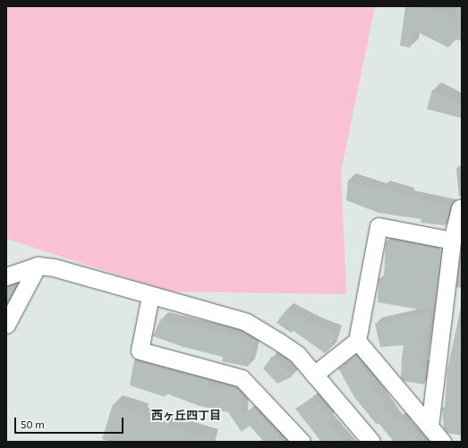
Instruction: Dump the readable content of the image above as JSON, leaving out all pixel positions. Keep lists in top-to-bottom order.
{
  "districts": ["西ヶ丘四丁目"],
  "scale_bar": "50 m"
}
